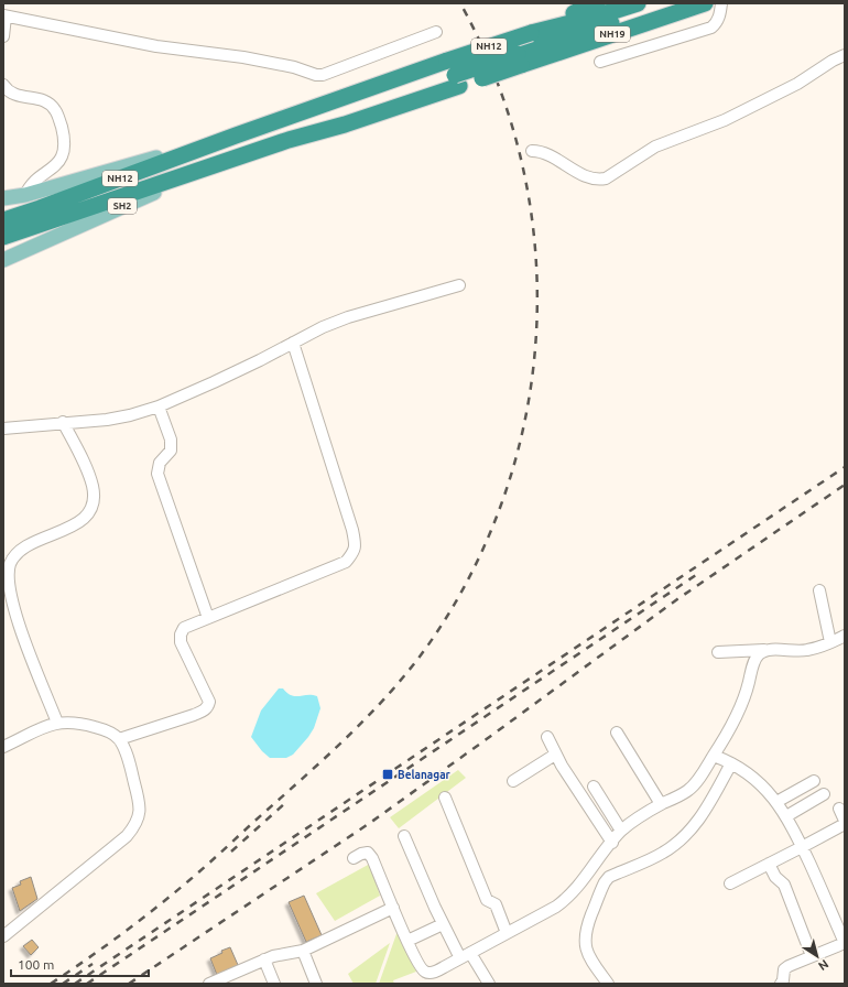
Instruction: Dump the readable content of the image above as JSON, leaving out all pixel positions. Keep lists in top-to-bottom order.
{
  "streets": {
    "highway": ["NH19", "NH12"],
    "main road": ["SH2"]
  },
  "crossings": [
    ["NH19", "NH12"],
    ["NH12", "SH2"]
  ],
  "places": {
    "transit": ["Belanagar"]
  },
  "scale_bar": "100 m",
  "north": "bottom right"
}
